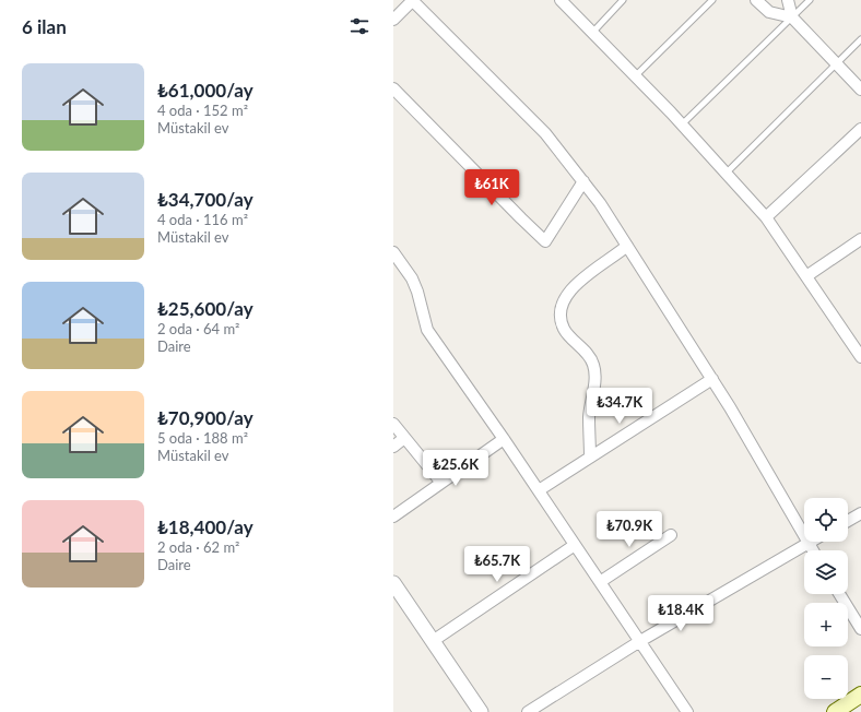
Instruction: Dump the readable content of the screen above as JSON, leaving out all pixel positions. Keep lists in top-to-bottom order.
{
  "page": {
    "heading": "6 ilan",
    "list": [
      {
        "name": "₺61,000/ay",
        "note": "4 oda · 152 m² · Müstakil ev"
      },
      {
        "name": "₺34,700/ay",
        "note": "4 oda · 116 m² · Müstakil ev"
      },
      {
        "name": "₺25,600/ay",
        "note": "2 oda · 64 m² · Daire"
      },
      {
        "name": "₺70,900/ay",
        "note": "5 oda · 188 m² · Müstakil ev"
      },
      {
        "name": "₺18,400/ay",
        "note": "2 oda · 62 m² · Daire"
      }
    ],
    "price": [
      "₺61K",
      "₺34.7K",
      "₺25.6K",
      "₺70.9K",
      "₺65.7K",
      "₺18.4K"
    ],
    "map_buttons": ["+", "−"]
  }
}
